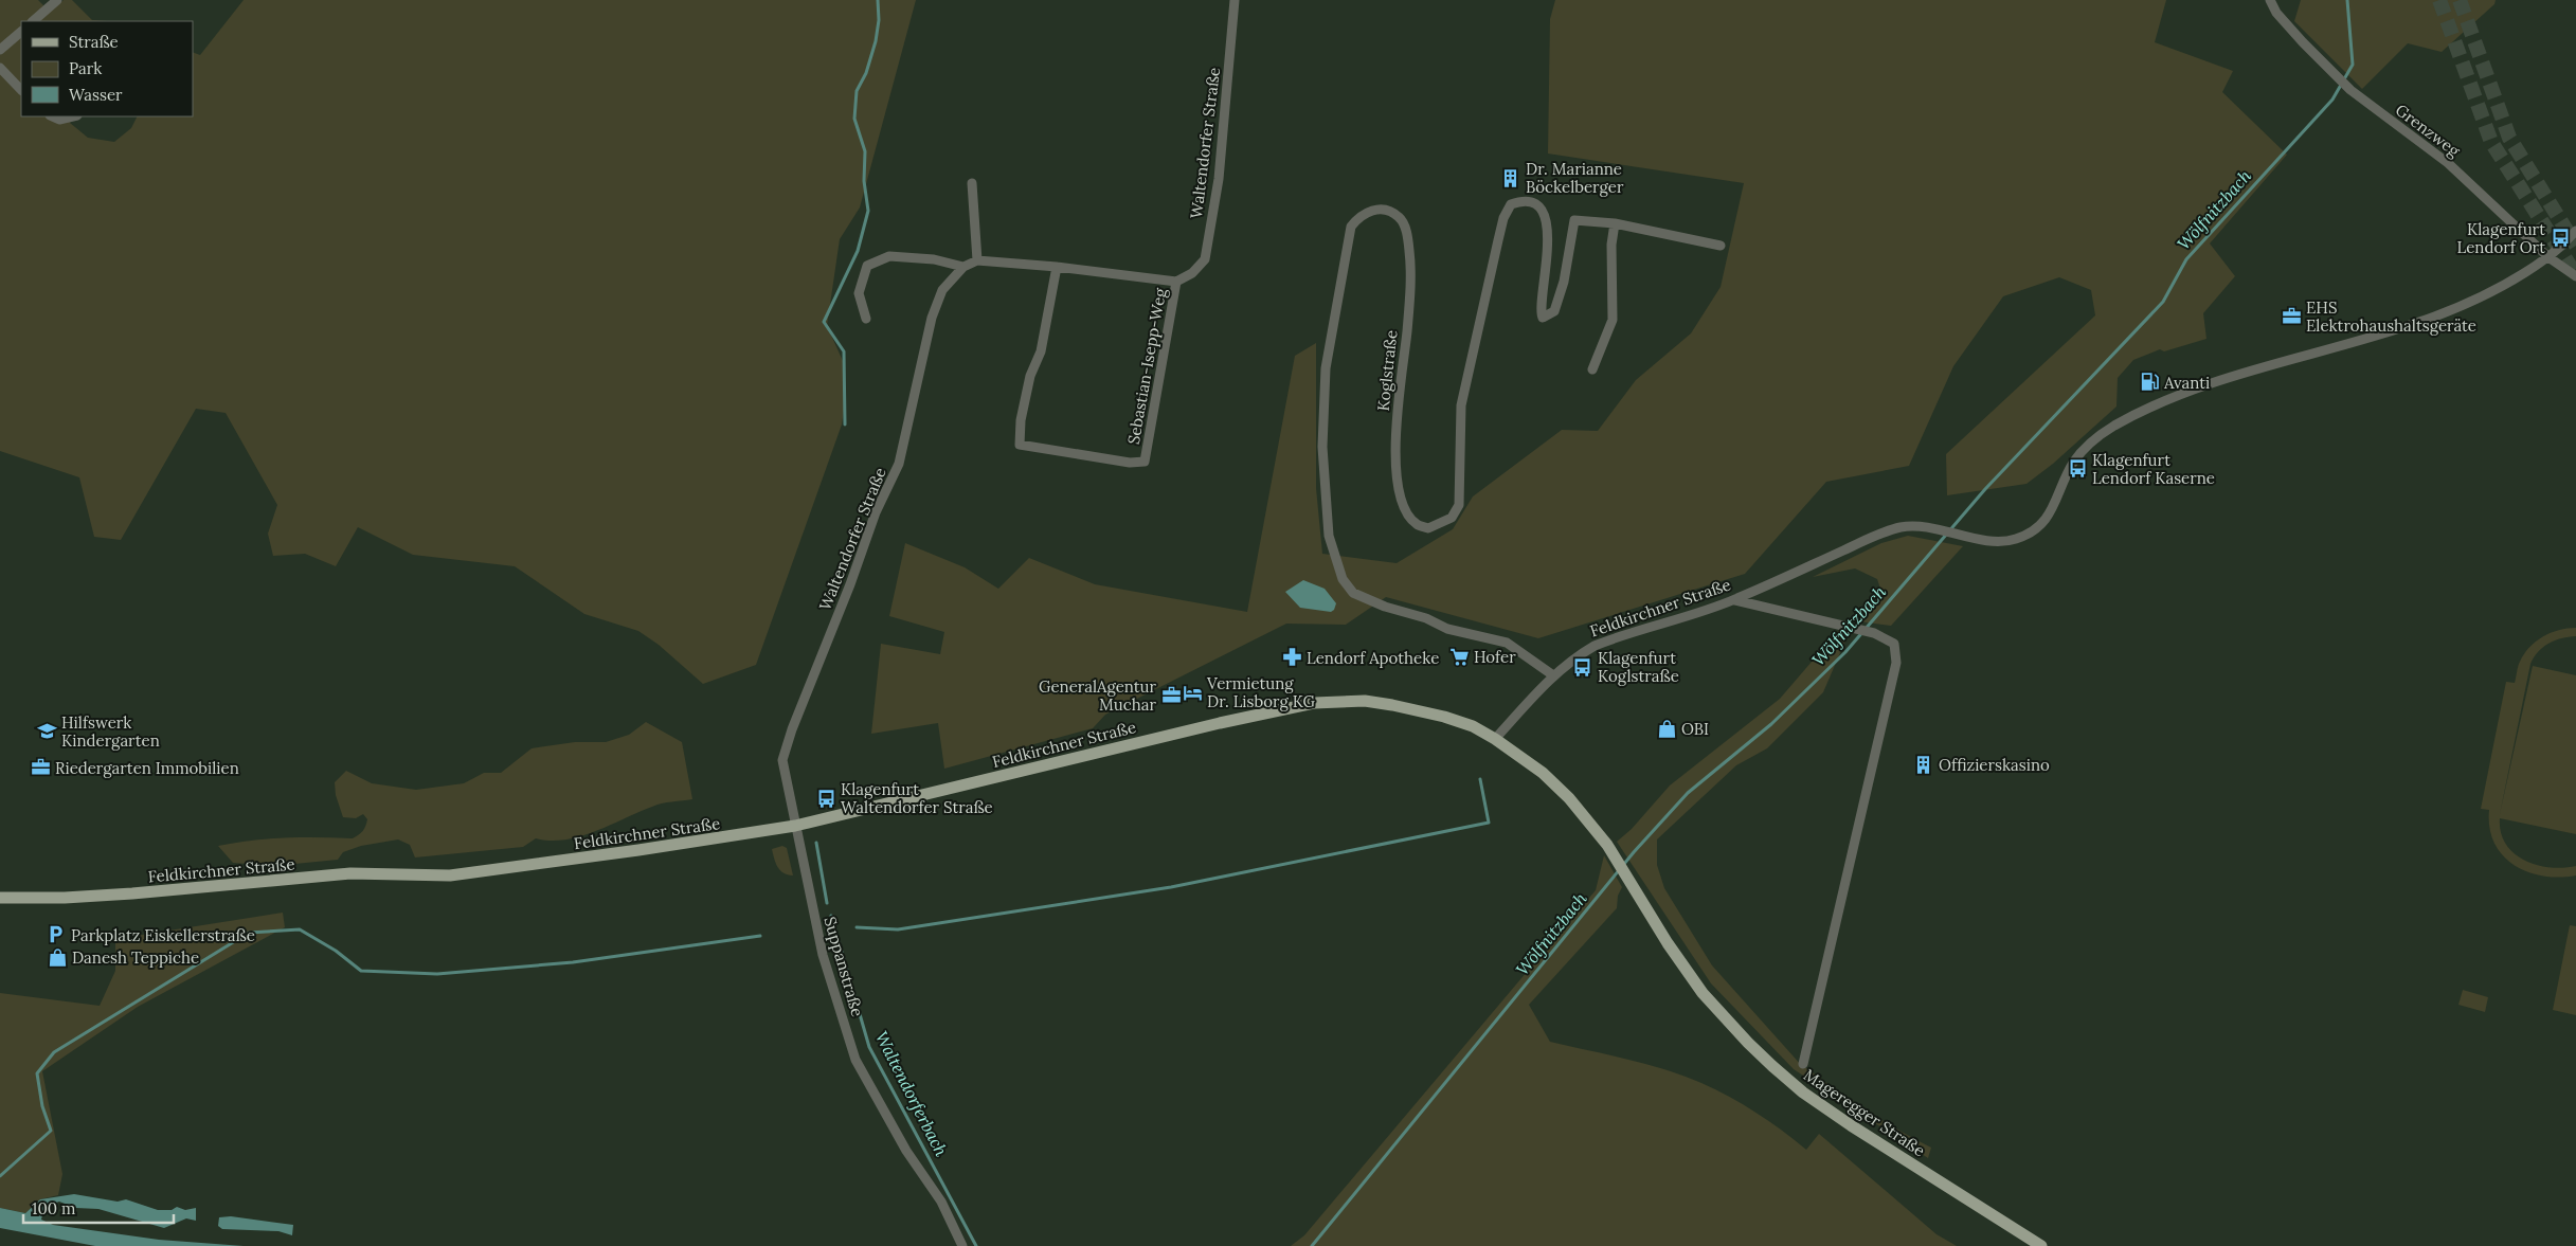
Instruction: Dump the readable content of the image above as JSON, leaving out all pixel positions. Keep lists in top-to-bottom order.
{
  "streets": {
    "main road": ["Feldkirchner Straße", "Mageregger Straße"],
    "street": [
      "Grenzweg",
      "Waltendorfer Straße",
      "Sebastian-Isepp-Weg",
      "Koglstraße",
      "Suppanstraße"
    ]
  },
  "crossings": [
    ["Grenzweg", "Feldkirchner Straße"],
    ["Waltendorfer Straße", "Sebastian-Isepp-Weg"],
    ["Waltendorfer Straße", "Feldkirchner Straße"],
    ["Waltendorfer Straße", "Suppanstraße"],
    ["Koglstraße", "Feldkirchner Straße"],
    ["Feldkirchner Straße", "Suppanstraße"],
    ["Feldkirchner Straße", "Mageregger Straße"]
  ],
  "water": ["Wölfnitzbach", "Waltendorferbach"],
  "places": {
    "building": ["Dr. Marianne Böckelberger", "Offizierskasino"],
    "bus stop": [
      "Klagenfurt Lendorf Ort",
      "Klagenfurt Lendorf Kaserne",
      "Klagenfurt Koglstraße",
      "Klagenfurt Waltendorfer Straße"
    ],
    "office": ["EHS Elektrohaushaltsgeräte", "GeneralAgentur Muchar", "Riedergarten Immobilien"],
    "fuel station": ["Avanti"],
    "supermarket": ["Hofer"],
    "pharmacy": ["Lendorf Apotheke"],
    "hotel": ["Vermietung Dr. Lisborg KG"],
    "shop": ["OBI", "Danesh Teppiche"],
    "school or university": ["Hilfswerk Kindergarten"],
    "parking": ["Parkplatz Eiskellerstraße"]
  },
  "legend": ["Straße", "Park", "Wasser"],
  "scale_bar": "100 m"
}
